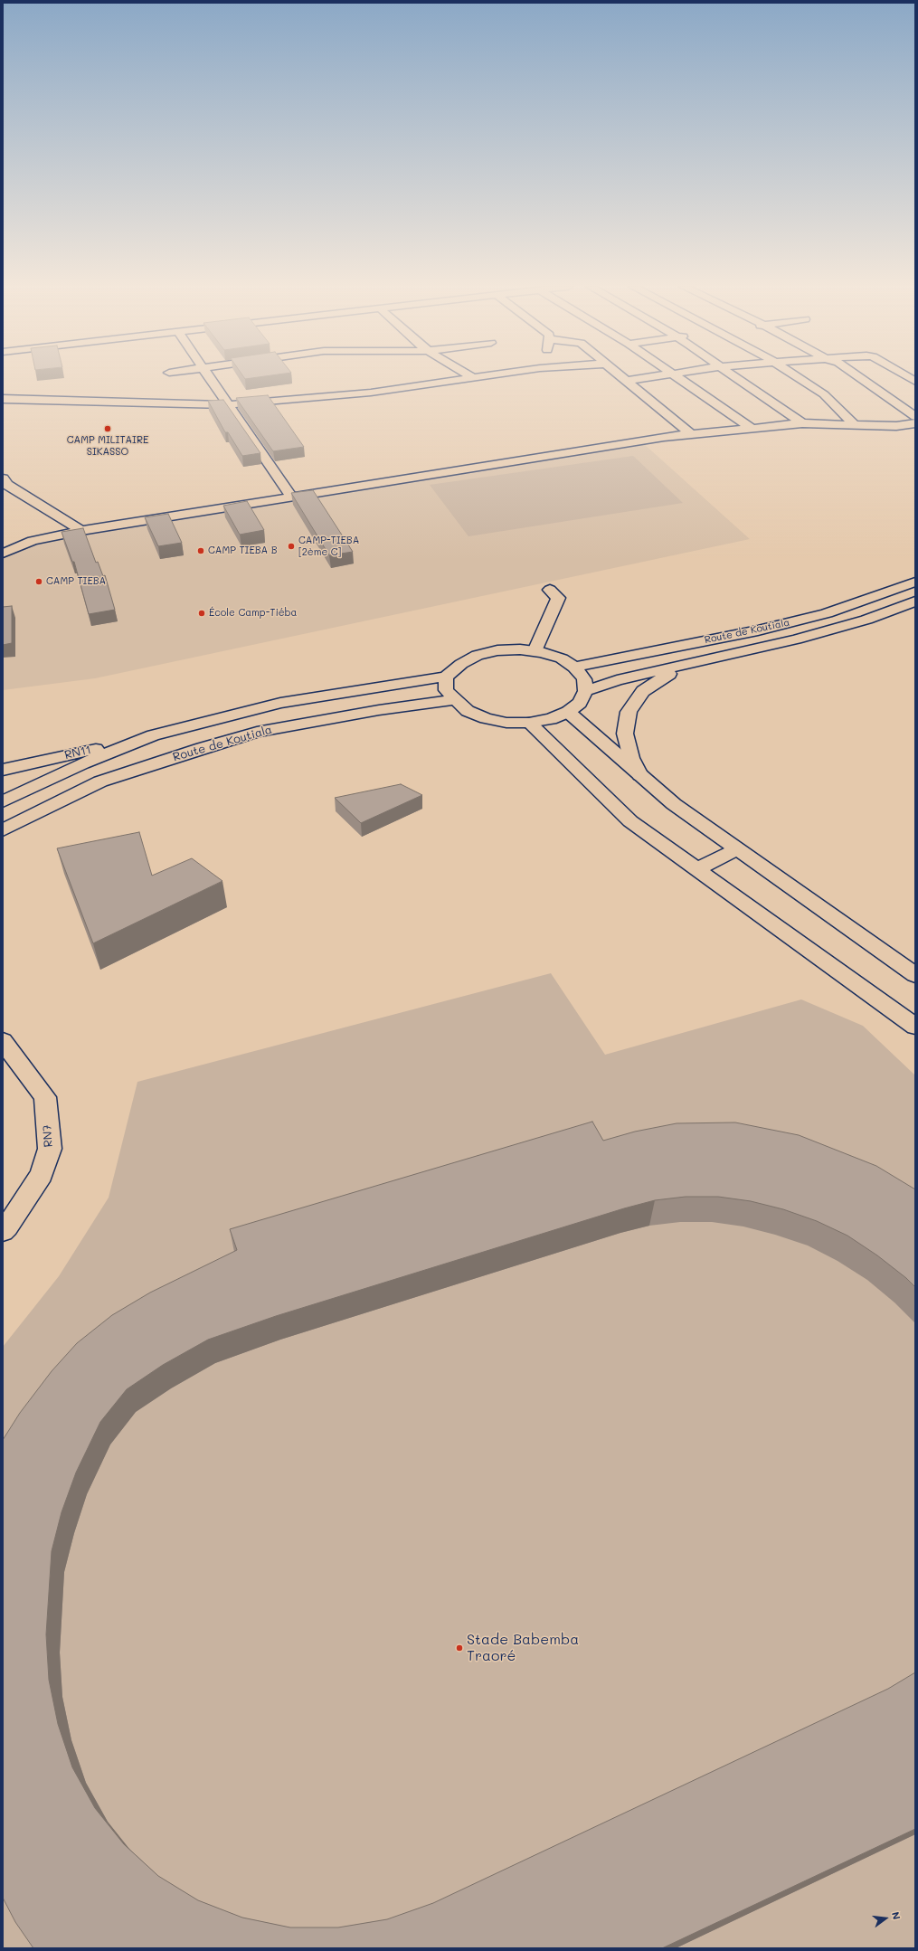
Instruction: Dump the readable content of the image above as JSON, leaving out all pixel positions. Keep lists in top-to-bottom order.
{
  "streets": {
    "main road": ["Route de Koutiala", "RN11", "RN7"]
  },
  "places": [
    "CAMP MILITAIRE SIKASSO",
    "CAMP-TIEBA [2ème C]",
    "CAMP TIEBA B",
    "CAMP TIEBA",
    "École Camp-Tiéba",
    "Stade Babemba Traoré"
  ],
  "north": "right"
}
